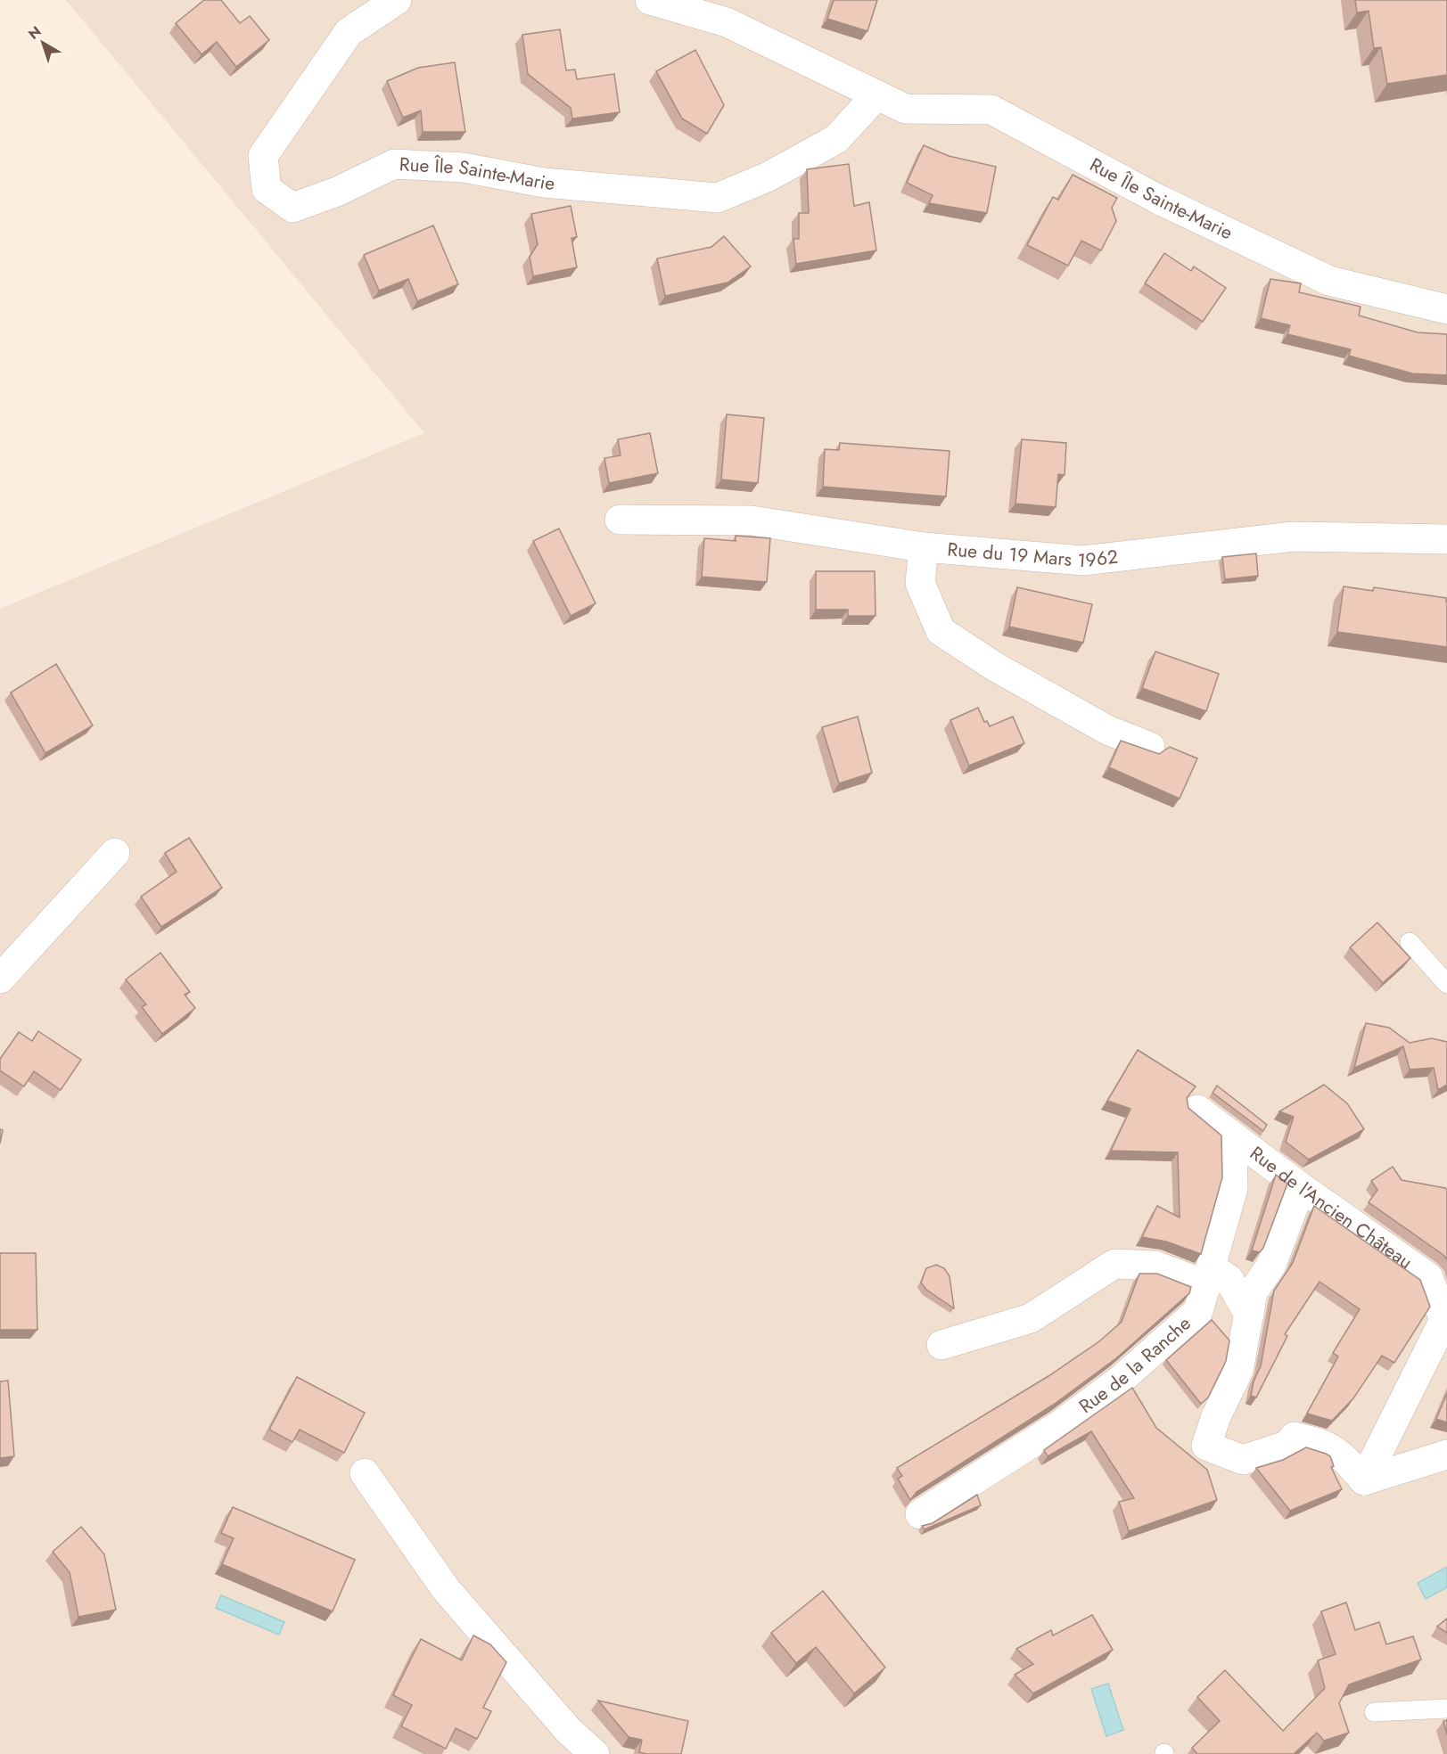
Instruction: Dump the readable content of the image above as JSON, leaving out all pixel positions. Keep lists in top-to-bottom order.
{
  "streets": {
    "street": [
      "Rue Île Sainte-Marie",
      "Rue du 19 Mars 1962",
      "Rue de l'Ancien Château",
      "Rue de la Ranche"
    ]
  },
  "crossings": [
    ["Rue de l'Ancien Château", "Rue de la Ranche"]
  ],
  "north": "top left"
}
